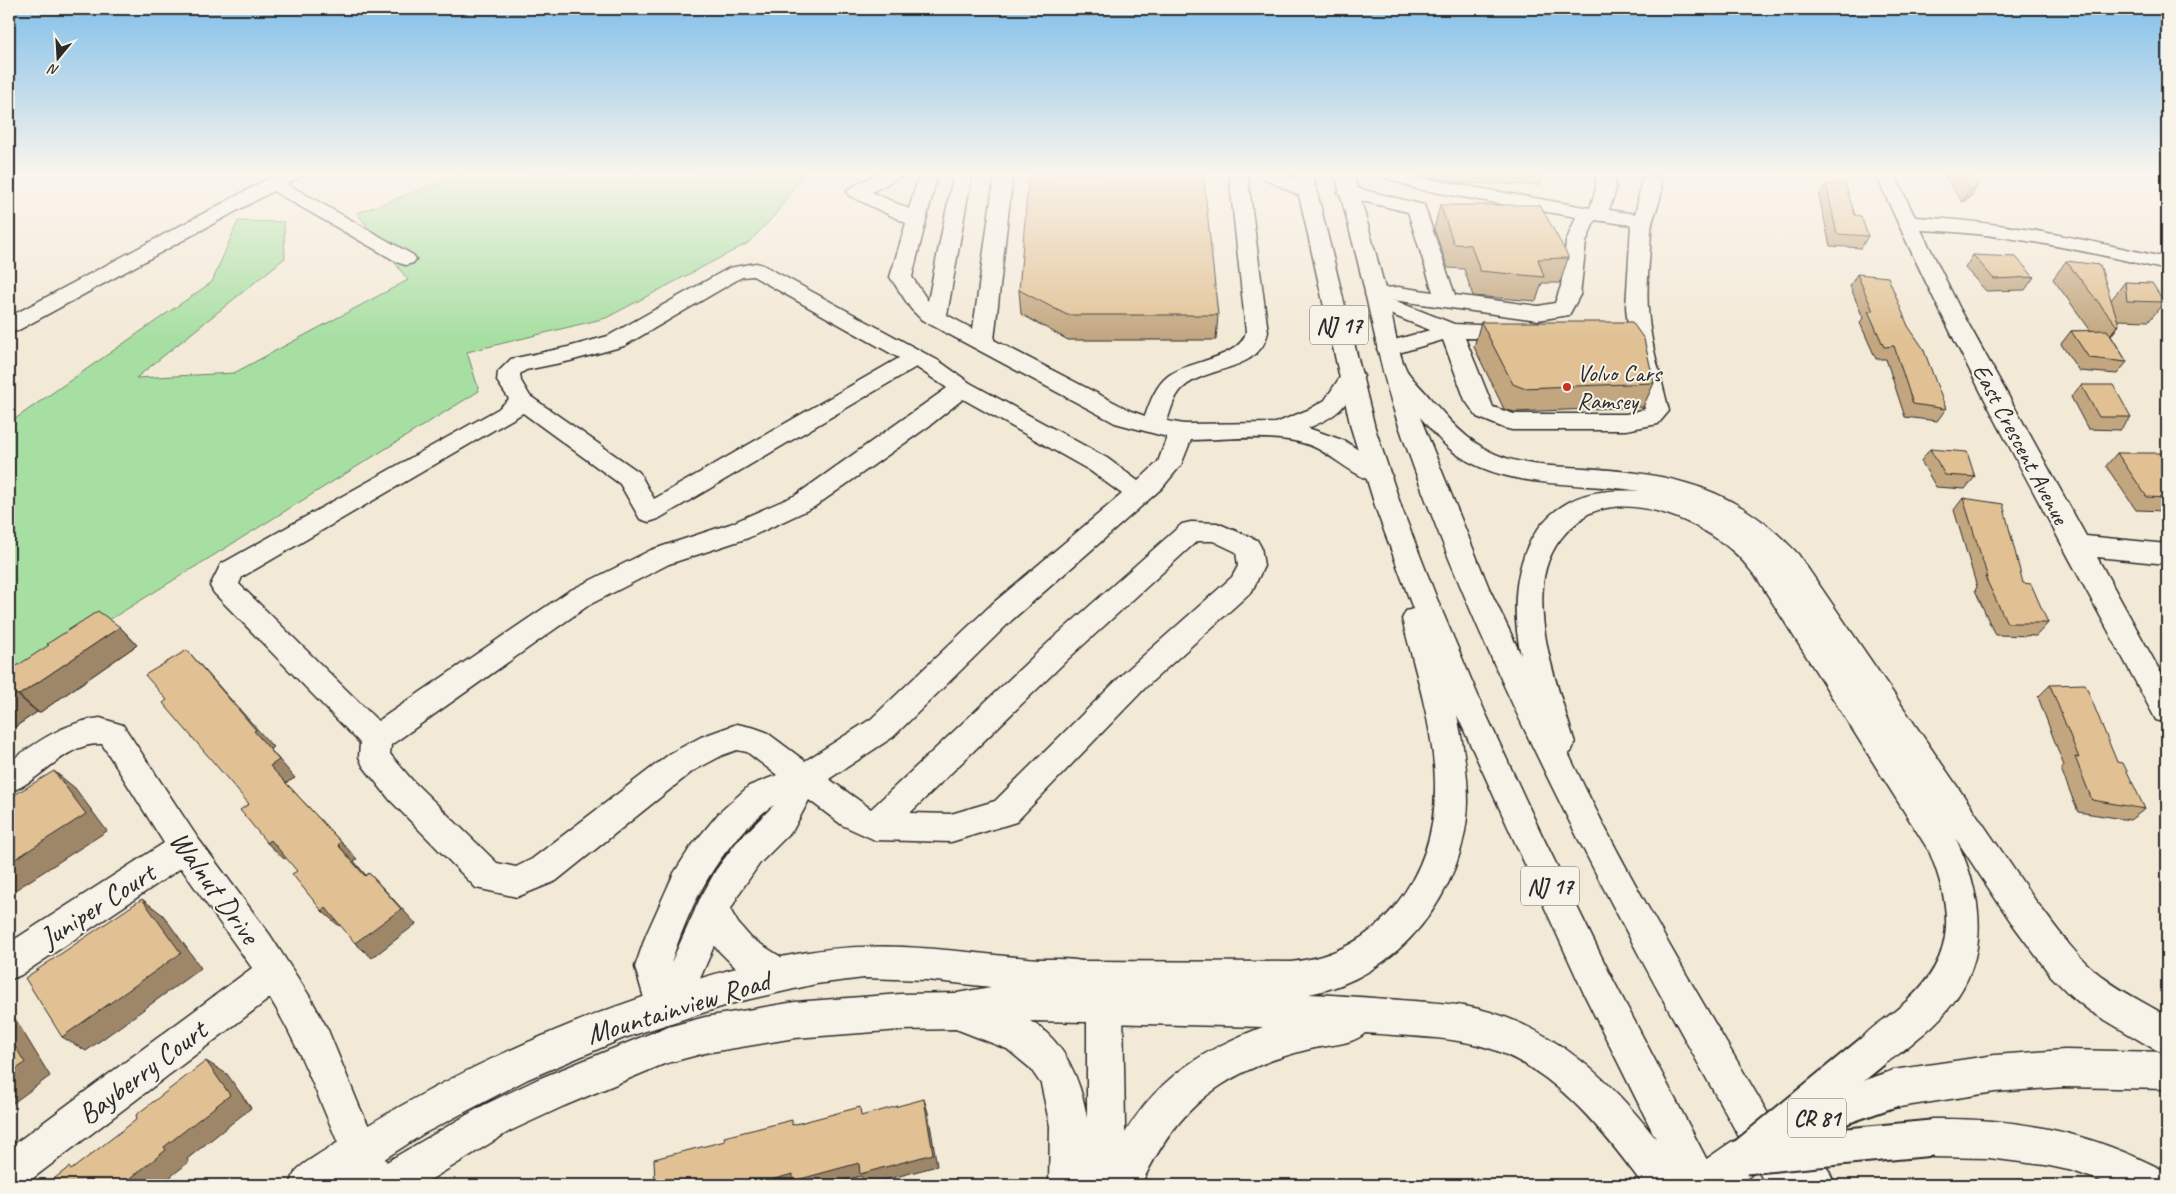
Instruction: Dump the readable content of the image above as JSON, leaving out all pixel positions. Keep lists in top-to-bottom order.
{
  "streets": {
    "main road": [
      "NJ 17",
      "East Crescent Avenue",
      "Walnut Drive",
      "Juniper Court",
      "Mountainview Road",
      "Bayberry Court",
      "CR 81"
    ]
  },
  "crossings": [
    ["NJ 17", "CR 81"],
    ["Walnut Drive", "Juniper Court"],
    ["Walnut Drive", "Mountainview Road"],
    ["Walnut Drive", "Bayberry Court"]
  ],
  "places": ["Volvo Cars Ramsey"],
  "north": "bottom"
}
